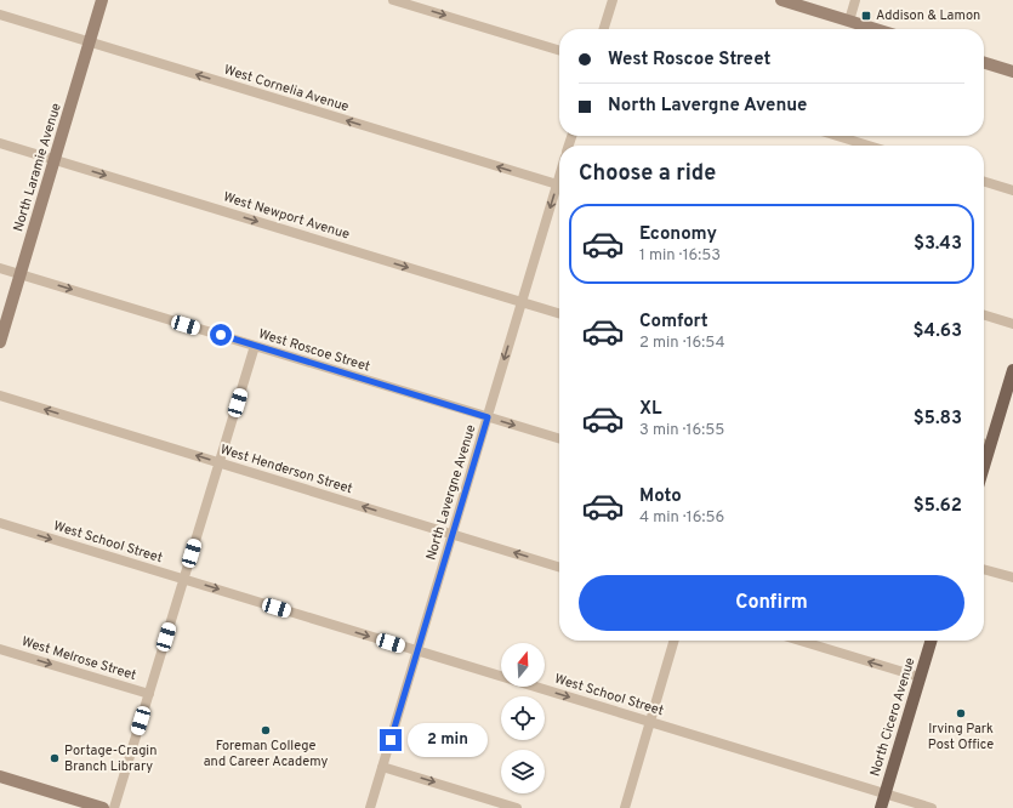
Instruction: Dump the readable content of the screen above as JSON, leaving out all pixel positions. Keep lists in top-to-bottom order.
{
  "streets": {
    "main road": ["North Cicero Avenue"],
    "street": [
      "West Cornelia Avenue",
      "North Laramie Avenue",
      "West Newport Avenue",
      "West Roscoe Street",
      "West Henderson Street",
      "North Lavergne Avenue",
      "West School Street",
      "West Melrose Street"
    ]
  },
  "crossings": [
    ["West Cornelia Avenue", "North Laramie Avenue"],
    ["North Laramie Avenue", "West Newport Avenue"],
    ["North Laramie Avenue", "West Roscoe Street"],
    ["West Newport Avenue", "North Lavergne Avenue"],
    ["West Roscoe Street", "North Lavergne Avenue"],
    ["West Henderson Street", "North Lavergne Avenue"],
    ["North Lavergne Avenue", "West School Street"],
    ["West School Street", "North Cicero Avenue"]
  ],
  "one_way": [
    "West Cornelia Avenue",
    "West Newport Avenue",
    "West Roscoe Street",
    "West Henderson Street",
    "North Lavergne Avenue",
    "West School Street",
    "West Melrose Street"
  ],
  "places": {
    "transit": ["Addison & Lamon"],
    "other": ["Irving Park Post Office", "Foreman College and Career Academy", "Portage-Cragin Branch Library"]
  },
  "north": "top",
  "page": {
    "banner": ["West Roscoe Street", "North Lavergne Avenue"],
    "heading": "Choose a ride",
    "list": [
      {
        "name": "Economy",
        "note": "1 min · 16:53",
        "value": "$3.43"
      },
      {
        "name": "Comfort",
        "note": "2 min · 16:54",
        "value": "$4.63"
      },
      {
        "name": "XL",
        "note": "3 min · 16:55",
        "value": "$5.83"
      },
      {
        "name": "Moto",
        "note": "4 min · 16:56",
        "value": "$5.62"
      }
    ],
    "buttons": "Confirm",
    "bubble": "2 min"
  }
}
